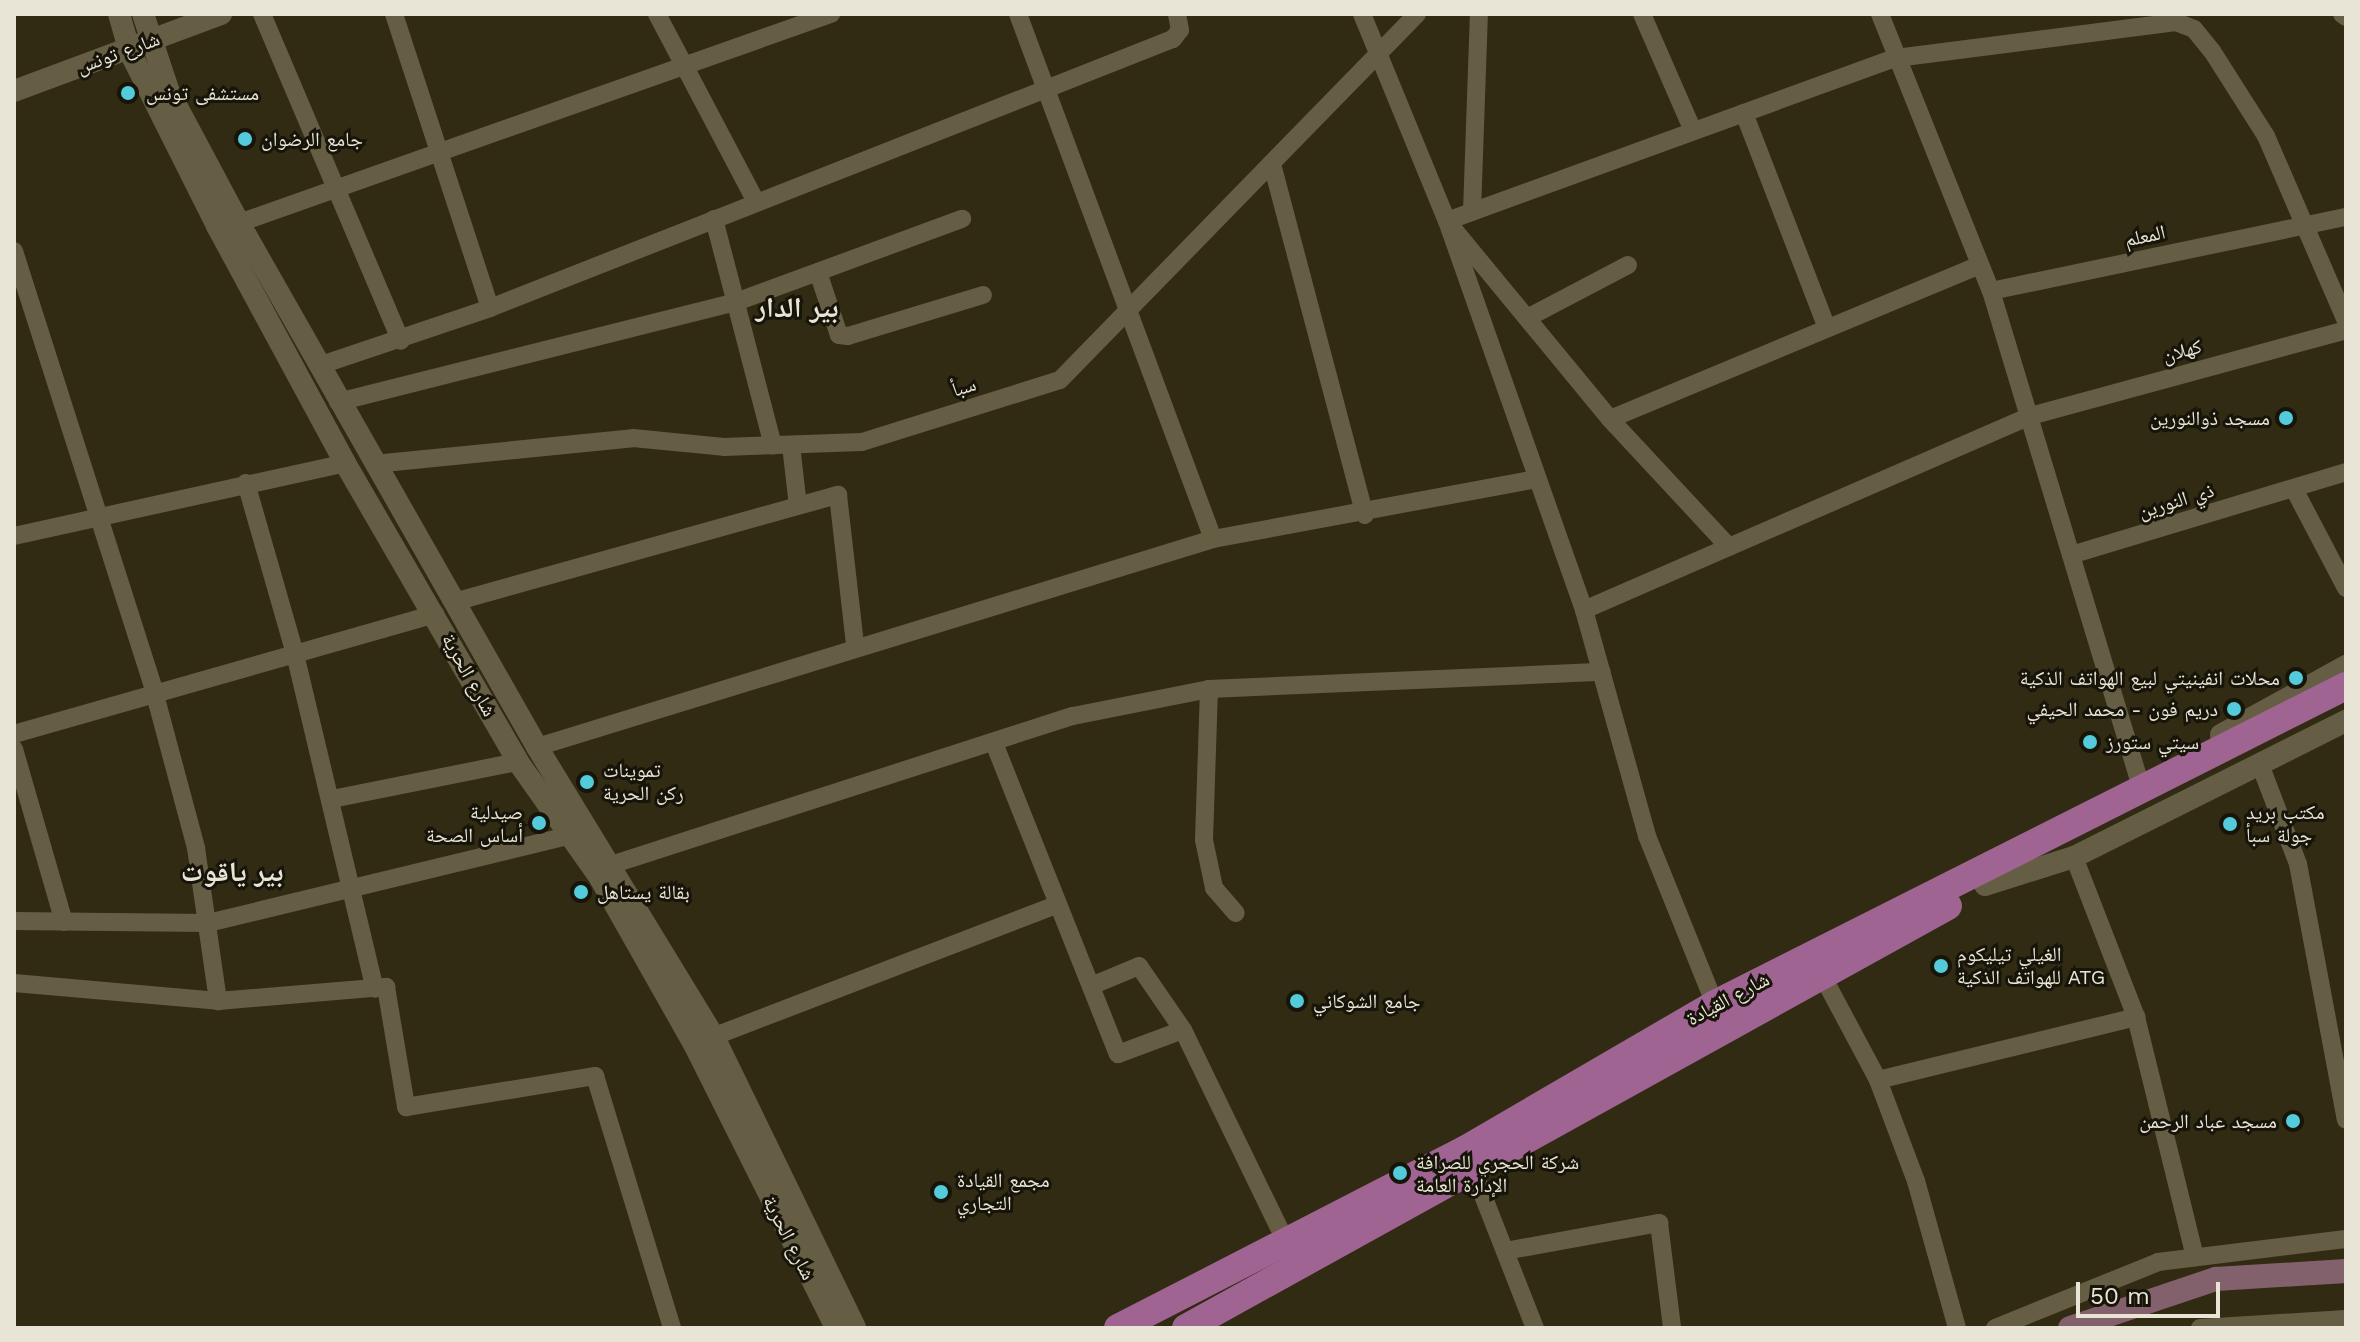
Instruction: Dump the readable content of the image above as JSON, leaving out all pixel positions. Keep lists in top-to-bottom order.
{
  "streets": {
    "main road": ["شارع القيادة"],
    "street": [
      "شارع تونس",
      "المعلم",
      "كهلان",
      "سبأ",
      "ذي النورين",
      "شارع الحرية"
    ]
  },
  "crossings": [
    ["شارع تونس", "شارع الحرية"]
  ],
  "districts": ["بير الدار", "بير ياقوت"],
  "places": [
    "مستشفى تونس",
    "جامع الرضوان",
    "مسجد ذوالنورين",
    "محلات انفينيتي لبيع الهواتف الذكية",
    "دريم فون - محمد الحيفي",
    "سيتي ستورز",
    "تموينات ركن الحرية",
    "صيدلية أساس الصحة",
    "مكتب بريد جولة سبأ",
    "بقالة يستاهل",
    "الغيلي تيليكوم للهواتف الذكية ATG",
    "جامع الشوكاني",
    "مسجد عباد الرحمن",
    "شركة الحجري للصرافة الإدارة العامة",
    "مجمع القيادة التجاري"
  ],
  "scale_bar": "50 m"
}
